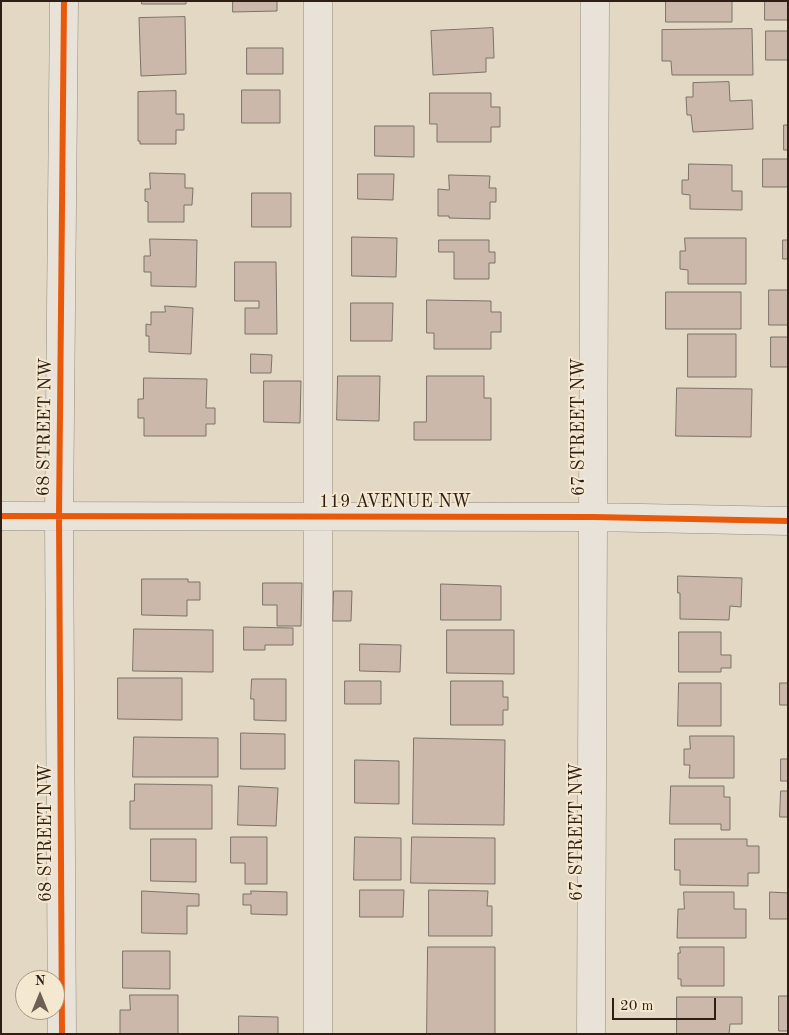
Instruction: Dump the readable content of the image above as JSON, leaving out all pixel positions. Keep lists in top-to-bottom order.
{
  "streets": {
    "street": ["68 STREET NW", "67 STREET NW", "119 AVENUE NW"]
  },
  "crossings": [
    ["68 STREET NW", "119 AVENUE NW"],
    ["67 STREET NW", "119 AVENUE NW"]
  ],
  "scale_bar": "20 m",
  "north": "top"
}
